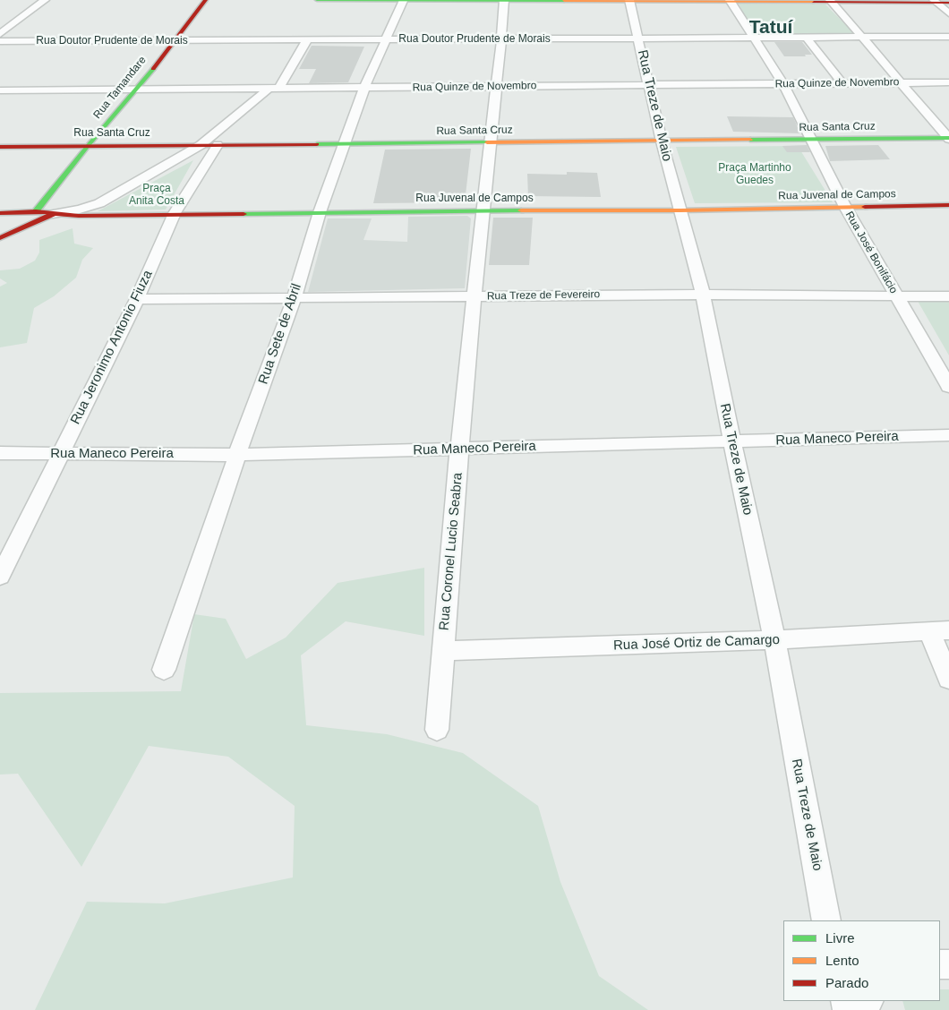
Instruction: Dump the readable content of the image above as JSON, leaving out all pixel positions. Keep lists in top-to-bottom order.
{
  "streets": {
    "main road": ["Rua Tamandare", "Rua Santa Cruz", "Rua Juvenal de Campos"],
    "street": [
      "Rua Doutor Prudente de Morais",
      "Rua Quinze de Novembro",
      "Rua Treze de Maio",
      "Rua José Bonifácio",
      "Rua Treze de Fevereiro",
      "Rua Sete de Abril",
      "Rua Jeronimo Antonio Fiuza",
      "Rua Maneco Pereira",
      "Rua Coronel Lucio Seabra",
      "Rua José Ortiz de Camargo"
    ]
  },
  "crossings": [
    ["Rua Doutor Prudente de Morais", "Rua Tamandare"],
    ["Rua Doutor Prudente de Morais", "Rua Treze de Maio"],
    ["Rua Doutor Prudente de Morais", "Rua José Bonifácio"],
    ["Rua Doutor Prudente de Morais", "Rua Sete de Abril"],
    ["Rua Doutor Prudente de Morais", "Rua Coronel Lucio Seabra"],
    ["Rua Quinze de Novembro", "Rua Tamandare"],
    ["Rua Quinze de Novembro", "Rua Treze de Maio"],
    ["Rua Quinze de Novembro", "Rua José Bonifácio"],
    ["Rua Quinze de Novembro", "Rua Sete de Abril"],
    ["Rua Quinze de Novembro", "Rua Coronel Lucio Seabra"],
    ["Rua Tamandare", "Rua Santa Cruz"],
    ["Rua Tamandare", "Rua Juvenal de Campos"],
    ["Rua Treze de Maio", "Rua Santa Cruz"],
    ["Rua Treze de Maio", "Rua Juvenal de Campos"],
    ["Rua Treze de Maio", "Rua Treze de Fevereiro"],
    ["Rua Treze de Maio", "Rua Maneco Pereira"],
    ["Rua Treze de Maio", "Rua José Ortiz de Camargo"],
    ["Rua Santa Cruz", "Rua José Bonifácio"],
    ["Rua Santa Cruz", "Rua Sete de Abril"],
    ["Rua Santa Cruz", "Rua Jeronimo Antonio Fiuza"],
    ["Rua Santa Cruz", "Rua Coronel Lucio Seabra"],
    ["Rua Juvenal de Campos", "Rua José Bonifácio"],
    ["Rua Juvenal de Campos", "Rua Sete de Abril"],
    ["Rua Juvenal de Campos", "Rua Jeronimo Antonio Fiuza"],
    ["Rua Juvenal de Campos", "Rua Coronel Lucio Seabra"],
    ["Rua José Bonifácio", "Rua Treze de Fevereiro"],
    ["Rua Treze de Fevereiro", "Rua Sete de Abril"],
    ["Rua Treze de Fevereiro", "Rua Jeronimo Antonio Fiuza"],
    ["Rua Treze de Fevereiro", "Rua Coronel Lucio Seabra"],
    ["Rua Sete de Abril", "Rua Maneco Pereira"],
    ["Rua Jeronimo Antonio Fiuza", "Rua Maneco Pereira"],
    ["Rua Maneco Pereira", "Rua Coronel Lucio Seabra"],
    ["Rua Coronel Lucio Seabra", "Rua José Ortiz de Camargo"]
  ],
  "districts": ["Tatuí"],
  "parks": ["Praça Martinho Guedes", "Praça Anita Costa"],
  "legend": ["Livre", "Lento", "Parado"]
}
